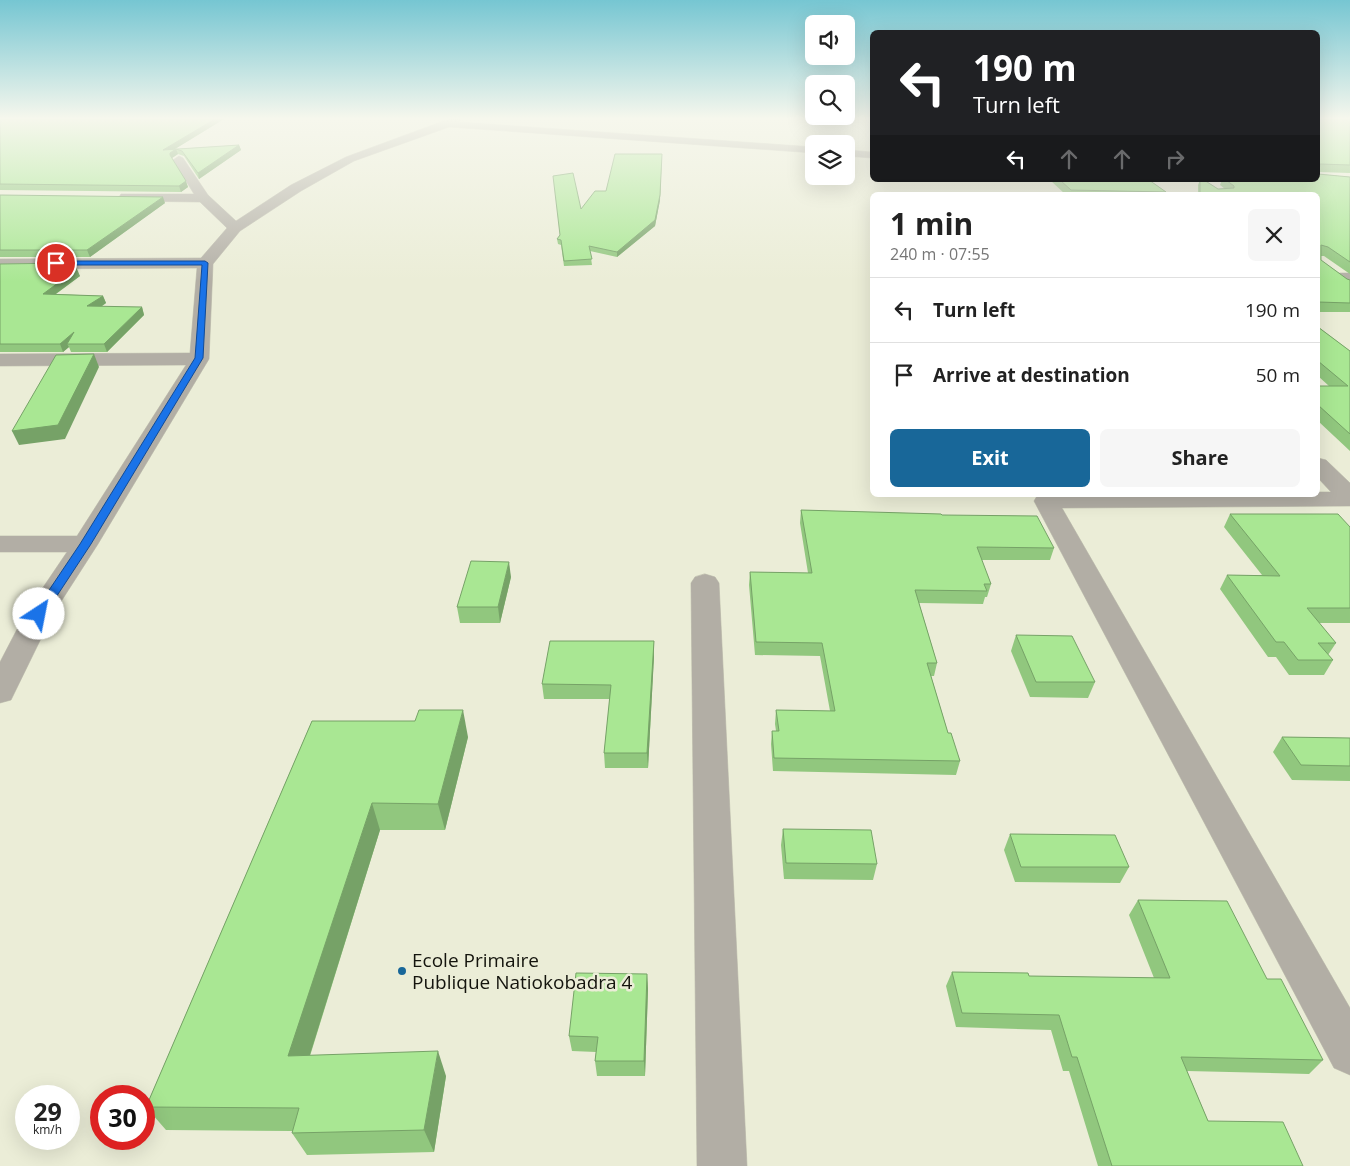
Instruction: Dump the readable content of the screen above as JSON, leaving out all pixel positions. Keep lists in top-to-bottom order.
{
  "places": ["Ecole Primaire Publique Natiokobadra 4"],
  "page": {
    "turn": ["190 m", "Turn left"],
    "heading": ["1 min", "240 m · 07:55"],
    "list": [
      {
        "name": "Turn left",
        "value": "190 m"
      },
      {
        "name": "Arrive at destination",
        "value": "50 m"
      }
    ],
    "buttons": ["Exit", "Share"],
    "speed": "29 km/h",
    "limit": "30"
  }
}
